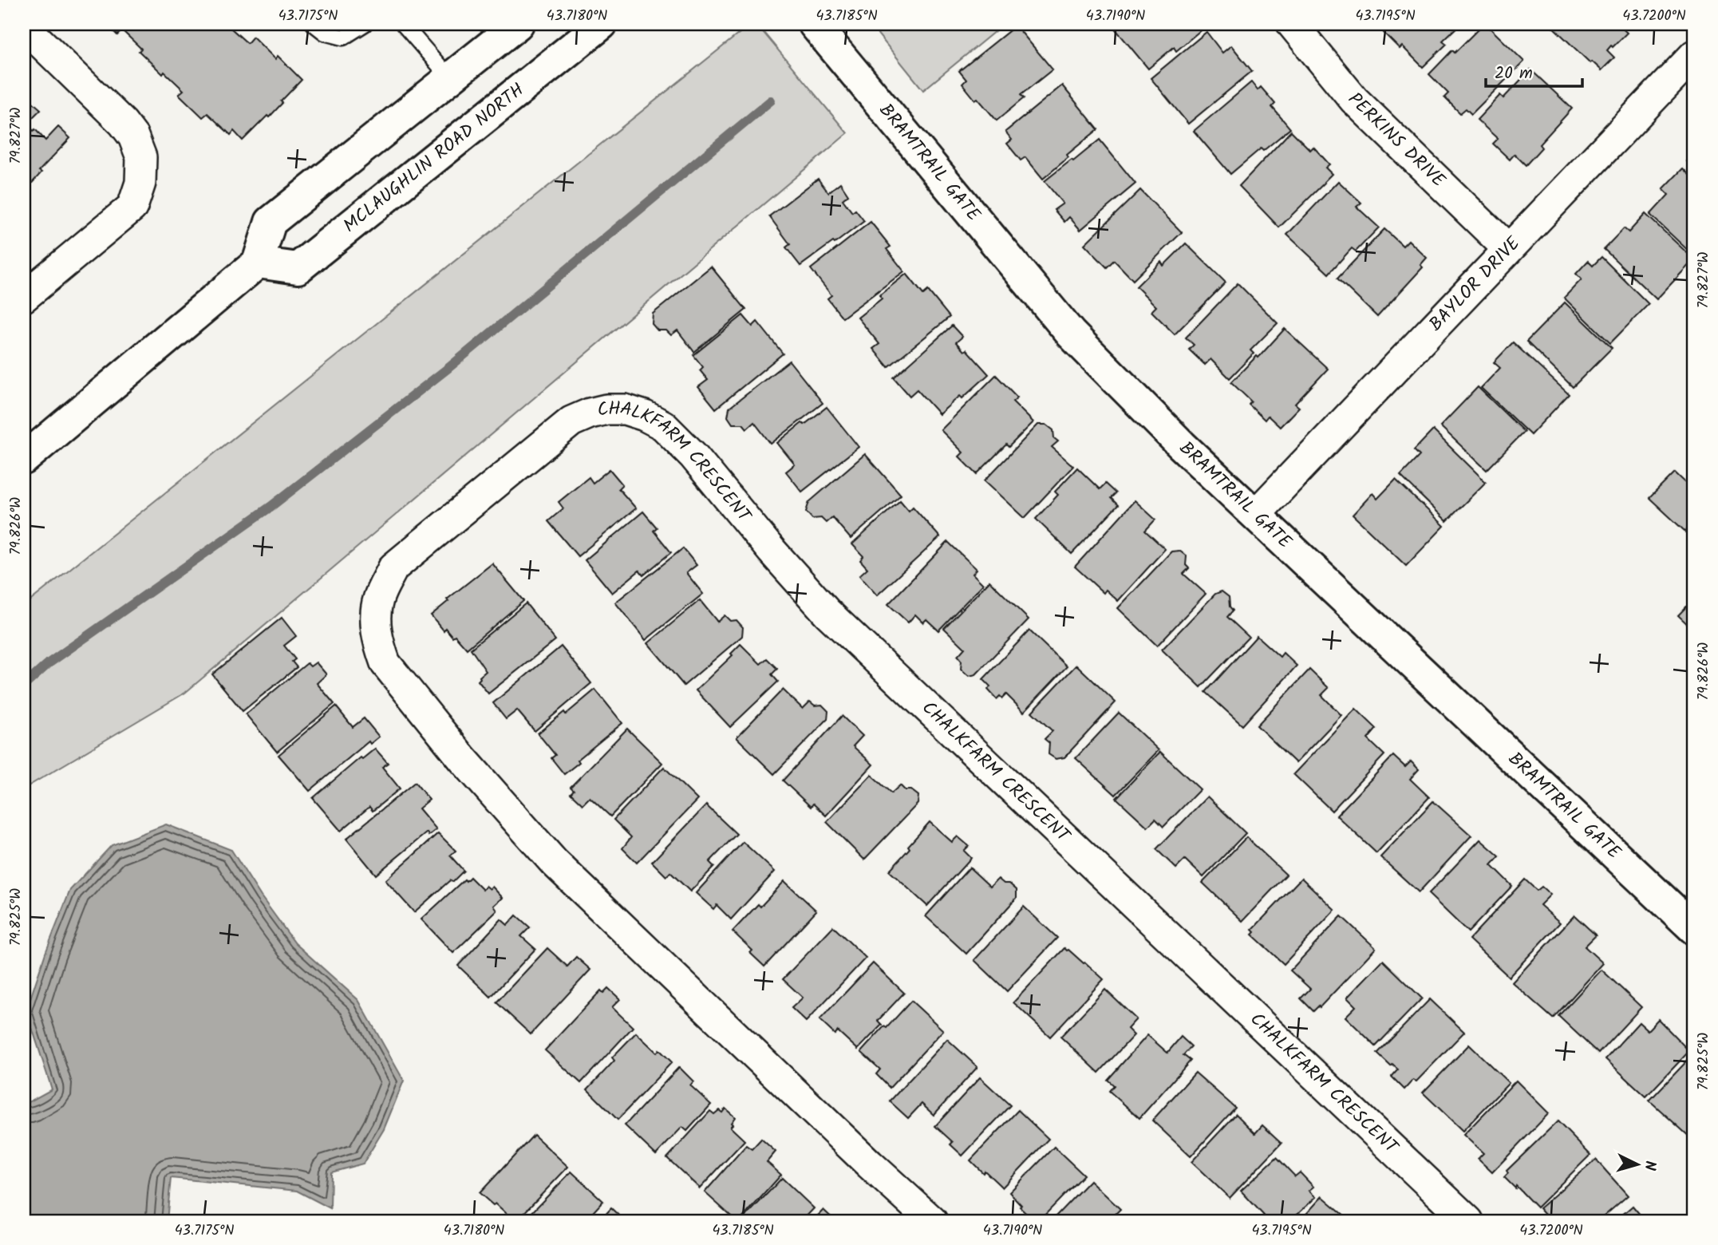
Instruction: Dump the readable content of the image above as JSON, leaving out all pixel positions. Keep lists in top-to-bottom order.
{
  "streets": {
    "street": [
      "PERKINS DRIVE",
      "MCLAUGHLIN ROAD NORTH",
      "BRAMTRAIL GATE",
      "BAYLOR DRIVE",
      "CHALKFARM CRESCENT"
    ]
  },
  "crossings": [
    ["PERKINS DRIVE", "BAYLOR DRIVE"],
    ["BRAMTRAIL GATE", "BAYLOR DRIVE"]
  ],
  "scale_bar": "20 m",
  "north": "right",
  "coordinates": [
    "43.7175°N",
    "43.7180°N",
    "43.7185°N",
    "43.7190°N",
    "43.7195°N",
    "43.7200°N",
    "79.827°W",
    "79.826°W",
    "79.825°W"
  ]
}
